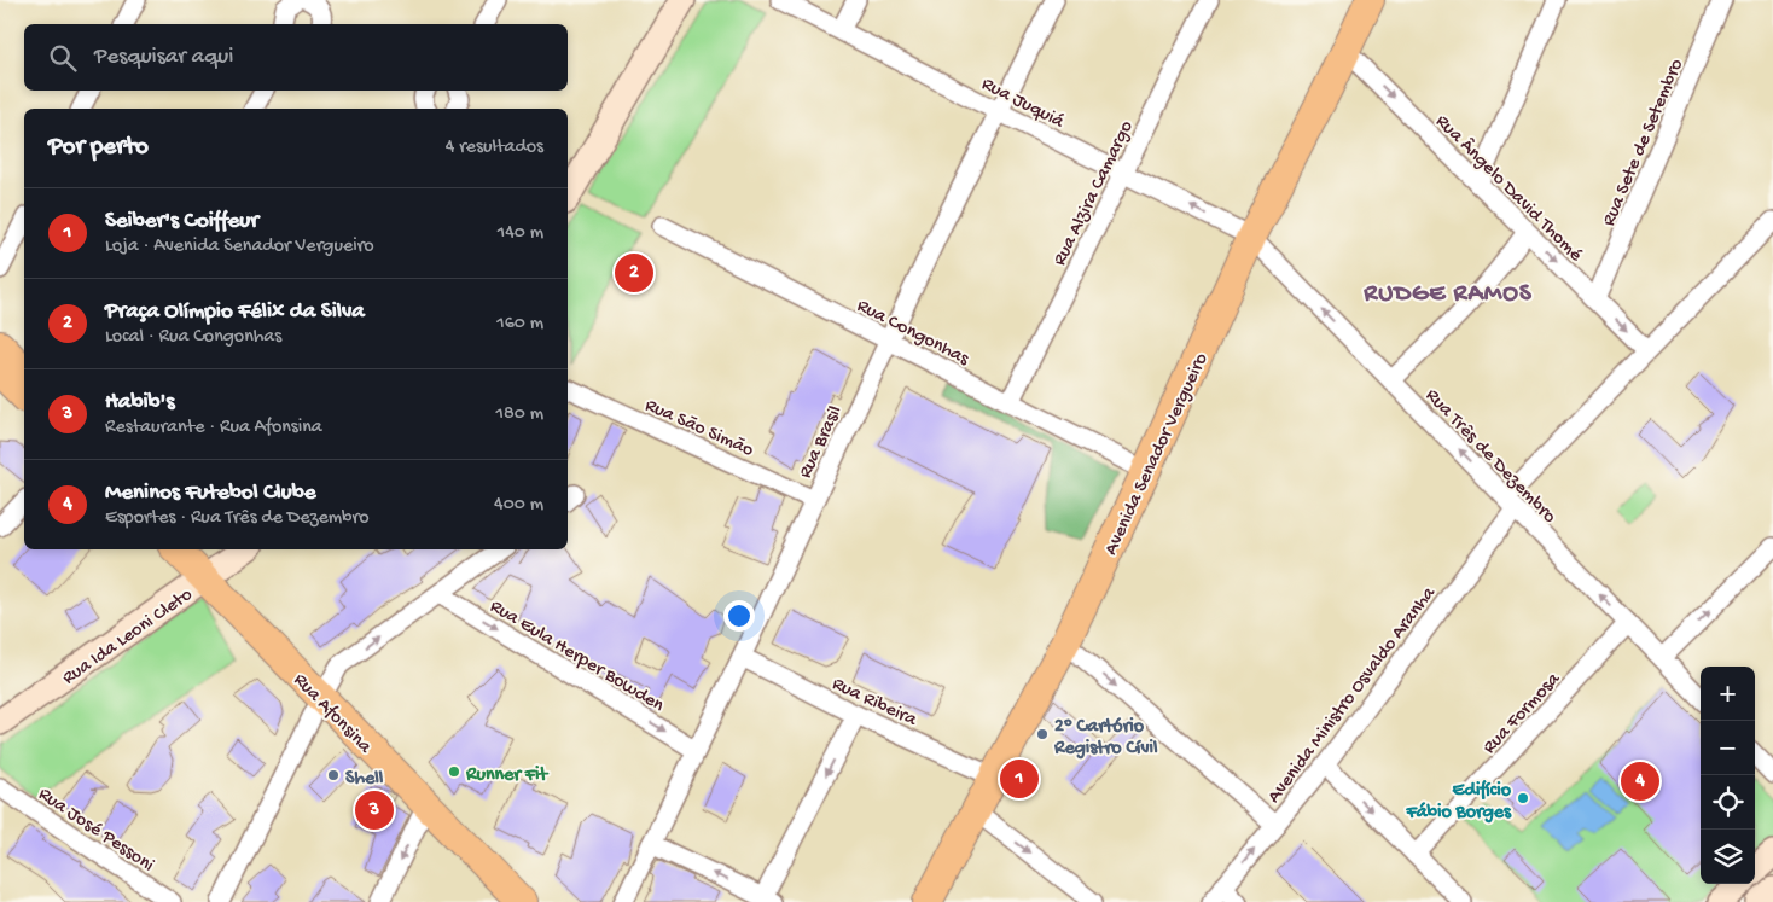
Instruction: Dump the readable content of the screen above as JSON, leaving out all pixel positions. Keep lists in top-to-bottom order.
{
  "streets": {
    "main road": ["Avenida Senador Vergueiro", "Rua Afonsina"],
    "street": [
      "Rua Juquiá",
      "Rua Sete de Setembro",
      "Rua Ângelo David Thomé",
      "Rua Alzira Camargo",
      "Rua Congonhas",
      "Rua São Simão",
      "Rua Brasil",
      "Rua Três de Dezembro",
      "Rua Ida Leoni Cleto",
      "Rua Eula Herper Bowden",
      "Avenida Ministro Osvaldo Aranha",
      "Rua Ribeira",
      "Rua Formosa",
      "Rua José Pessoni"
    ]
  },
  "crossings": [
    ["Rua Juquiá", "Rua Alzira Camargo"],
    ["Rua Juquiá", "Rua Brasil"],
    ["Rua Juquiá", "Avenida Senador Vergueiro"],
    ["Rua Juquiá", "Rua Três de Dezembro"],
    ["Rua Sete de Setembro", "Rua Ângelo David Thomé"],
    ["Rua Ângelo David Thomé", "Avenida Senador Vergueiro"],
    ["Rua Ângelo David Thomé", "Avenida Ministro Osvaldo Aranha"],
    ["Rua Alzira Camargo", "Rua Congonhas"],
    ["Rua Congonhas", "Rua Brasil"],
    ["Rua Congonhas", "Avenida Senador Vergueiro"],
    ["Rua São Simão", "Rua Brasil"],
    ["Rua Brasil", "Rua Eula Herper Bowden"],
    ["Rua Brasil", "Rua Ribeira"],
    ["Avenida Senador Vergueiro", "Rua Três de Dezembro"],
    ["Avenida Senador Vergueiro", "Rua Ribeira"],
    ["Rua Três de Dezembro", "Avenida Ministro Osvaldo Aranha"],
    ["Rua Três de Dezembro", "Rua Formosa"],
    ["Rua Ida Leoni Cleto", "Rua Afonsina"]
  ],
  "one_way": ["Rua Ângelo David Thomé", "Rua Três de Dezembro", "Rua Eula Herper Bowden"],
  "districts": ["RUDGE RAMOS"],
  "places": [
    "2º Cartório Registro Cívil",
    "Runner Fit",
    "Shell",
    "Edifício Fábio Borges"
  ],
  "page": {
    "search": "Pesquisar aqui",
    "heading": ["Por perto", "4 resultados"],
    "list": [
      {
        "mark": "1",
        "name": "Seiber's Coiffeur",
        "note": "Loja · Avenida Senador Vergueiro",
        "value": "140 m"
      },
      {
        "mark": "2",
        "name": "Praça Olímpio Félix da Silva",
        "note": "Local · Rua Congonhas",
        "value": "160 m"
      },
      {
        "mark": "3",
        "name": "Habib's",
        "note": "Restaurante · Rua Afonsina",
        "value": "180 m"
      },
      {
        "mark": "4",
        "name": "Meninos Futebol Clube",
        "note": "Esportes · Rua Três de Dezembro",
        "value": "400 m"
      }
    ],
    "pins": [
      "2",
      "1",
      "4",
      "3"
    ],
    "map_buttons": ["+", "−"]
  }
}
